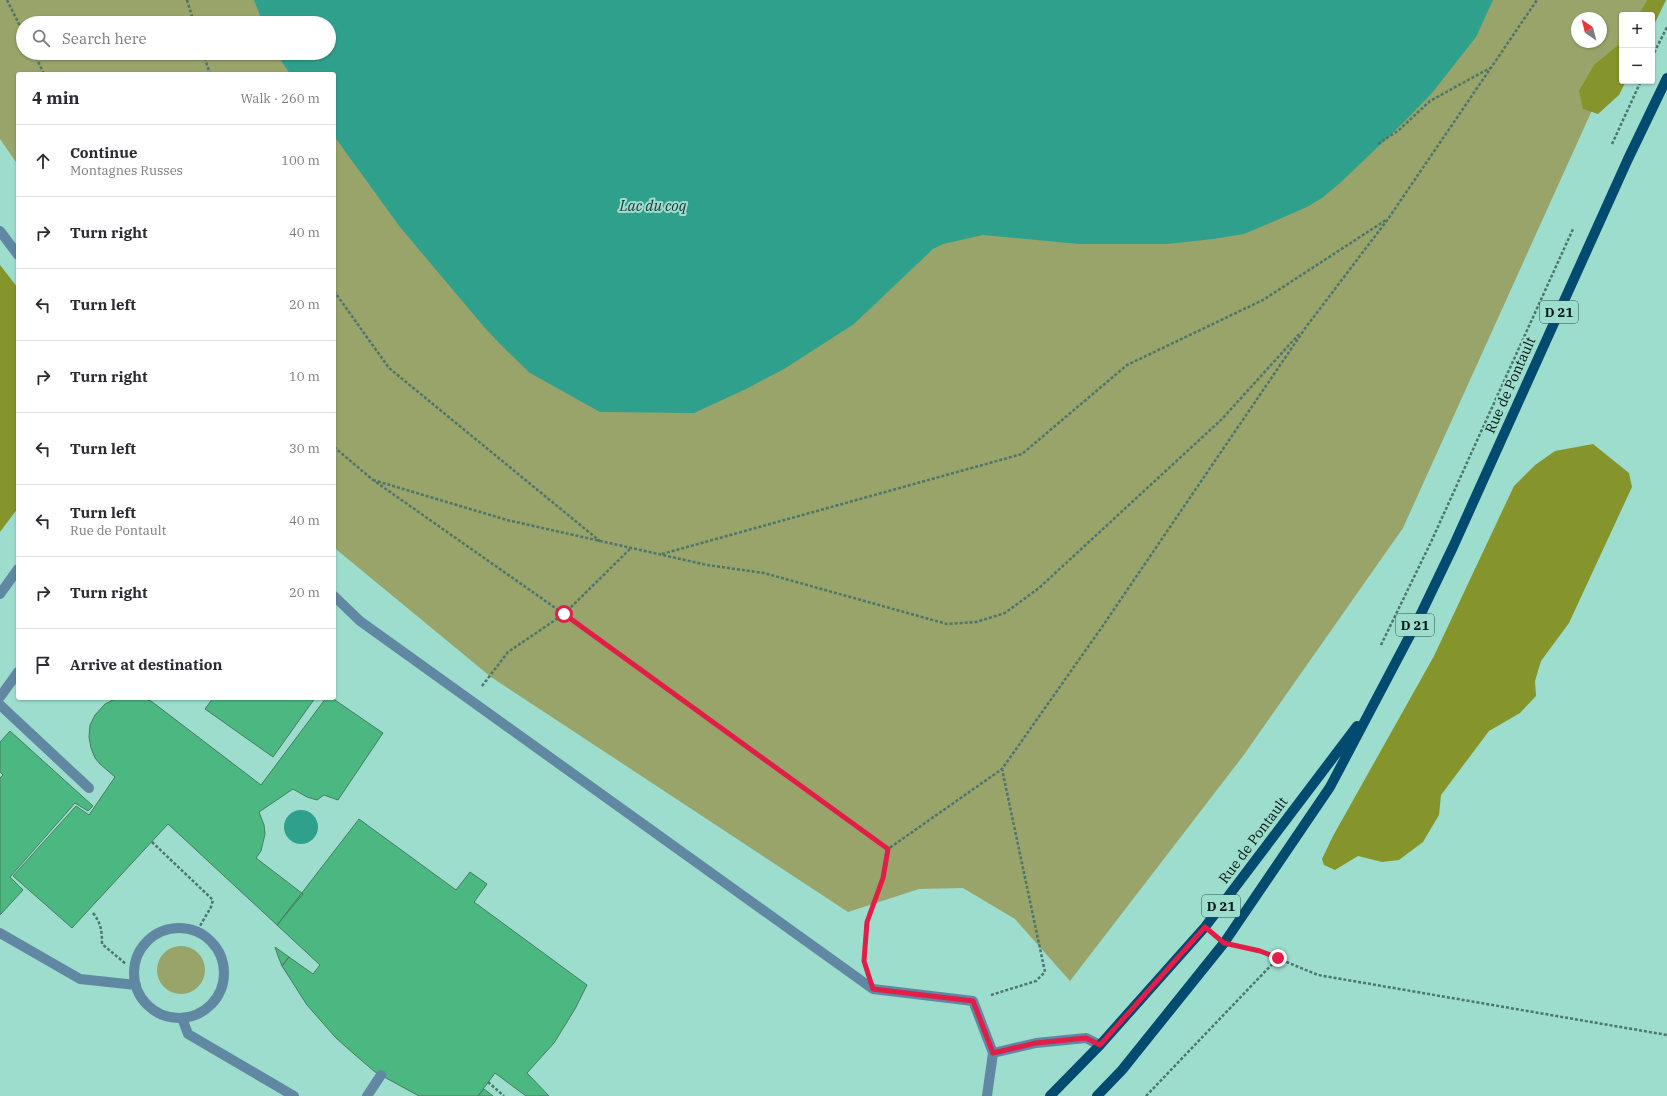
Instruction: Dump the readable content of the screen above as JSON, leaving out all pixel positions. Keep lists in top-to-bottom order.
{
  "streets": {
    "main road": ["D 21", "Rue de Pontault"]
  },
  "water": ["Lac du coq"],
  "north": "top left",
  "page": {
    "map_buttons": ["+", "−"],
    "search": "Search here",
    "heading": ["4 min", "Walk · 260 m"],
    "list": [
      ["Continue", "Montagnes Russes", "100 m"],
      ["Turn right", "40 m"],
      ["Turn left", "20 m"],
      ["Turn right", "10 m"],
      ["Turn left", "30 m"],
      ["Turn left", "Rue de Pontault", "40 m"],
      ["Turn right", "20 m"],
      "Arrive at destination"
    ]
  }
}
